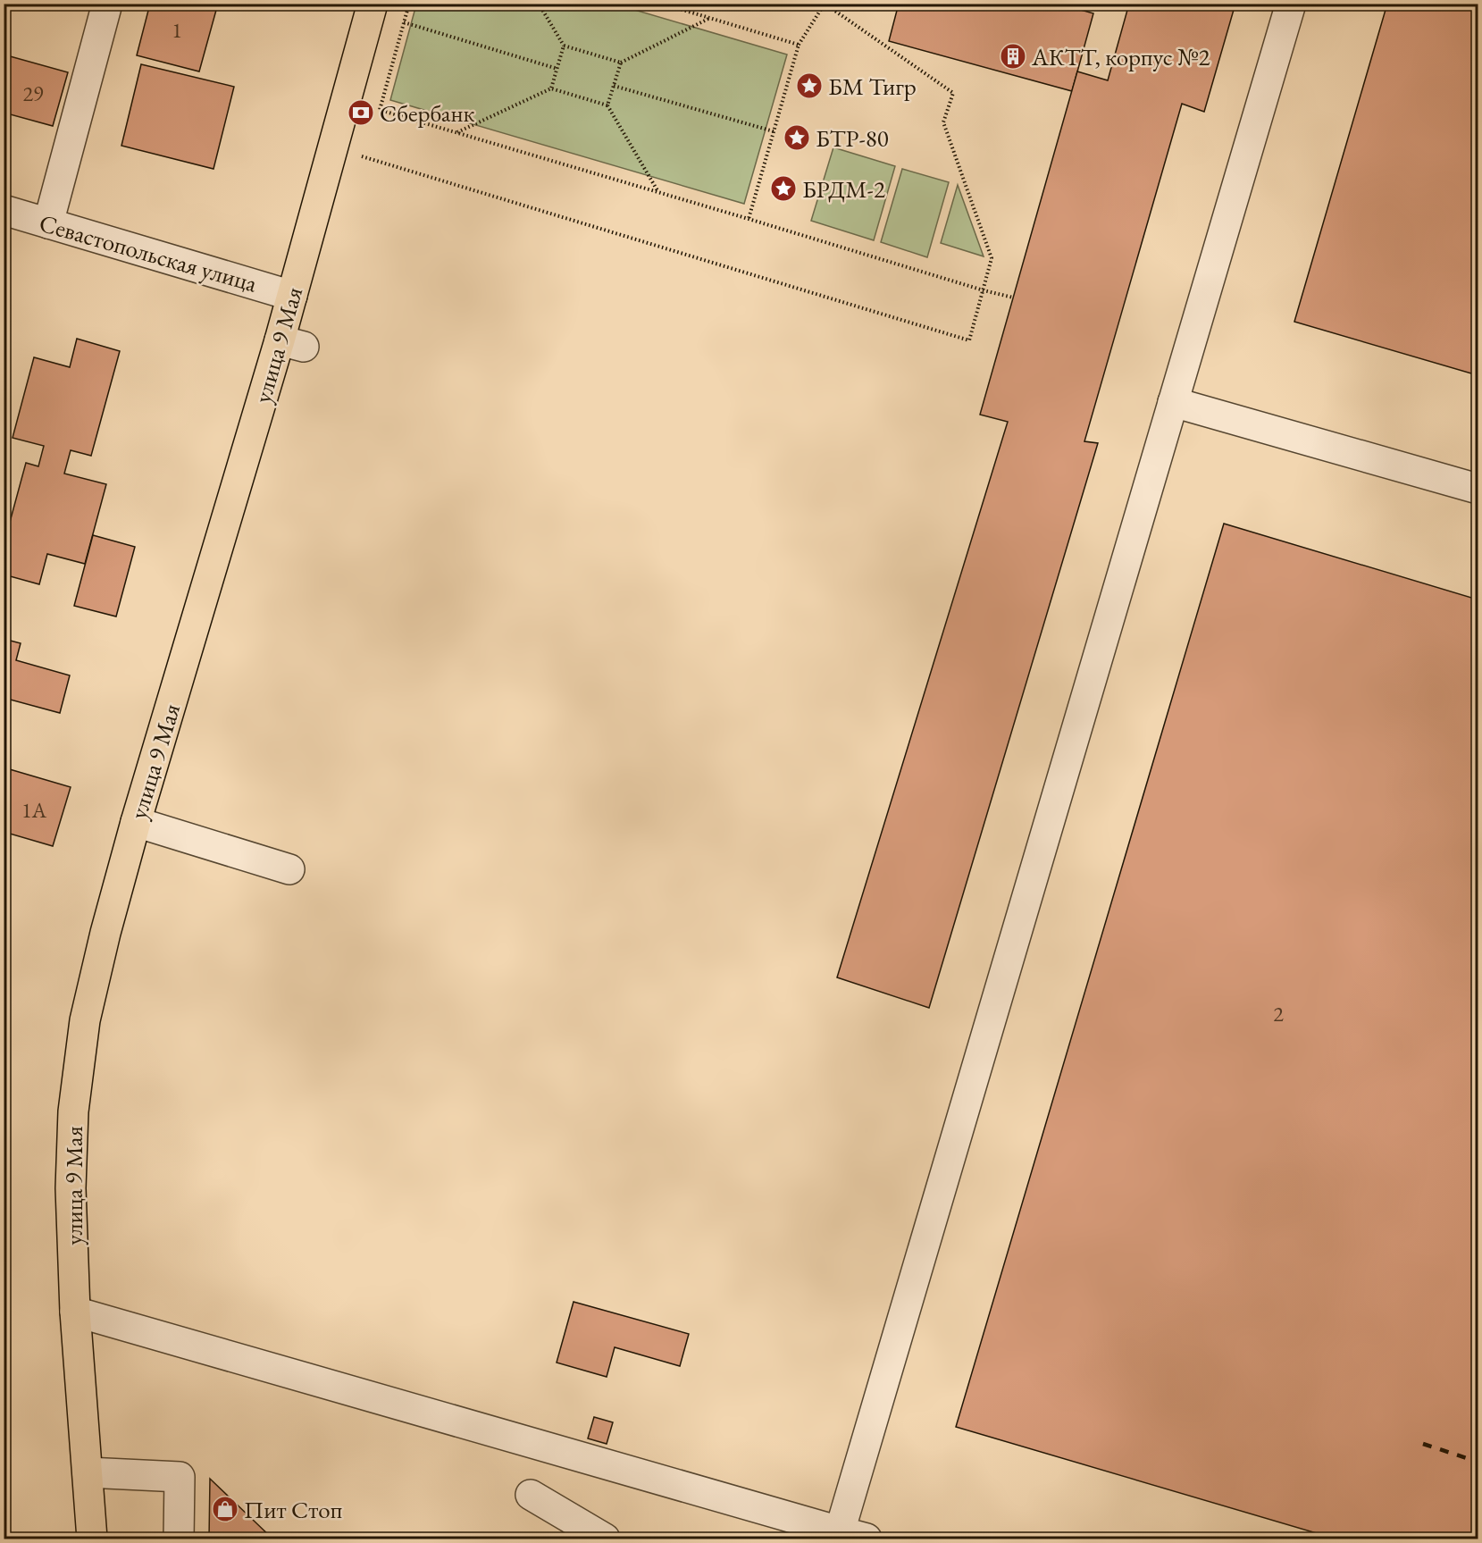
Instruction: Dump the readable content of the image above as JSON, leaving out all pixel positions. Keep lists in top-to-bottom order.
{
  "streets": {
    "main road": ["улица 9 Мая"],
    "street": ["Севастопольская улица"]
  },
  "crossings": [
    ["Севастопольская улица", "улица 9 Мая"]
  ],
  "places": {
    "building": ["АКТТ, корпус №2"],
    "place": ["БМ Тигр", "БТР-80", "БРДМ-2"],
    "bank": ["Сбербанк"],
    "shop": ["Пит Стоп"]
  },
  "house_numbers": [
    "1",
    "29",
    "1А",
    "2"
  ]
}
